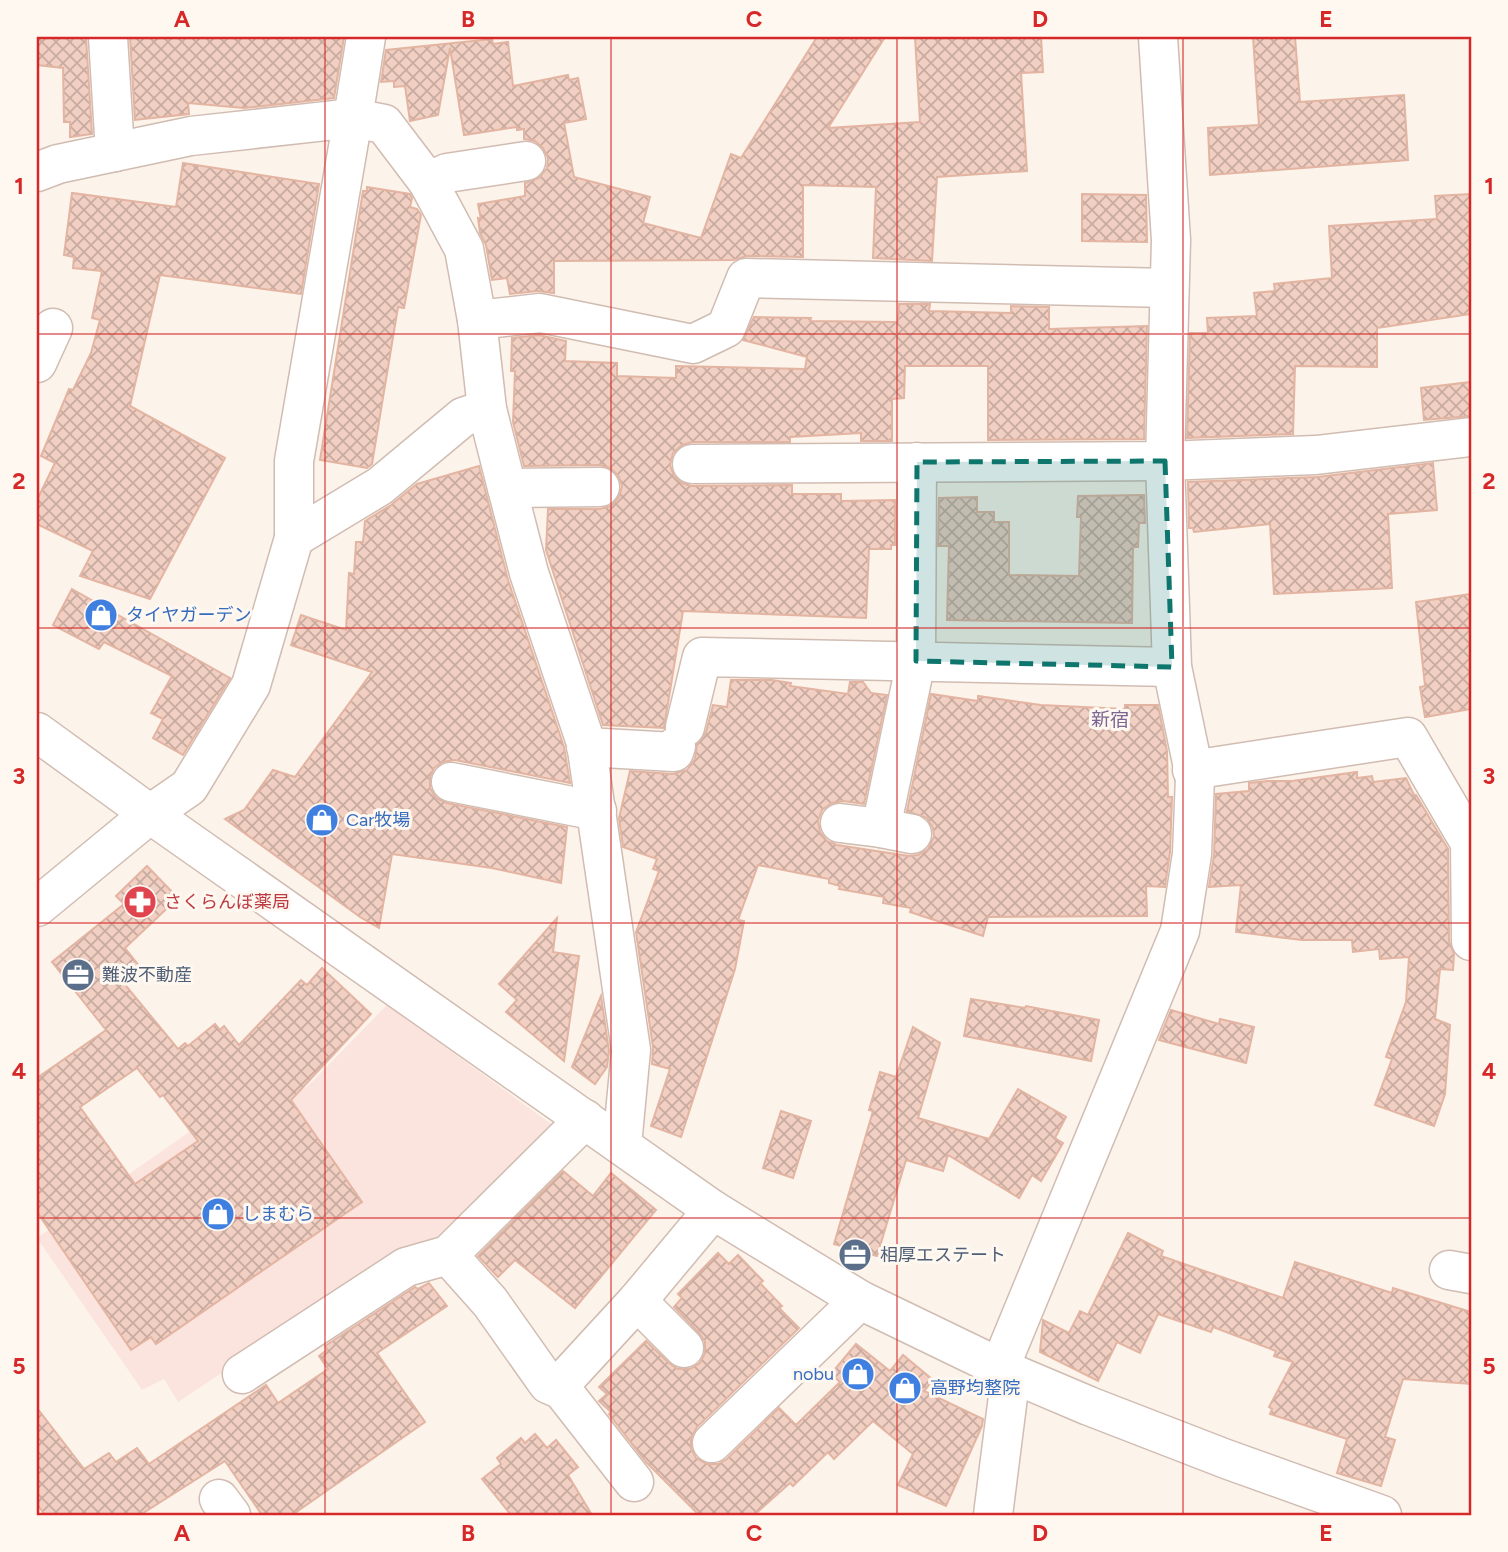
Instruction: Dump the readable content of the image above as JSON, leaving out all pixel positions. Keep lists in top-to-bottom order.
{
  "districts": ["新宿"],
  "places": {
    "shop": [
      "タイヤガーデン",
      "Car牧場",
      "しまむら",
      "nobu",
      "高野均整院"
    ],
    "pharmacy": ["さくらんぼ薬局"],
    "office": ["難波不動産", "相厚エステート"]
  },
  "grid": {
    "columns": [
      "A",
      "B",
      "C",
      "D",
      "E"
    ],
    "rows": [
      "1",
      "2",
      "3",
      "4",
      "5"
    ]
  }
}
